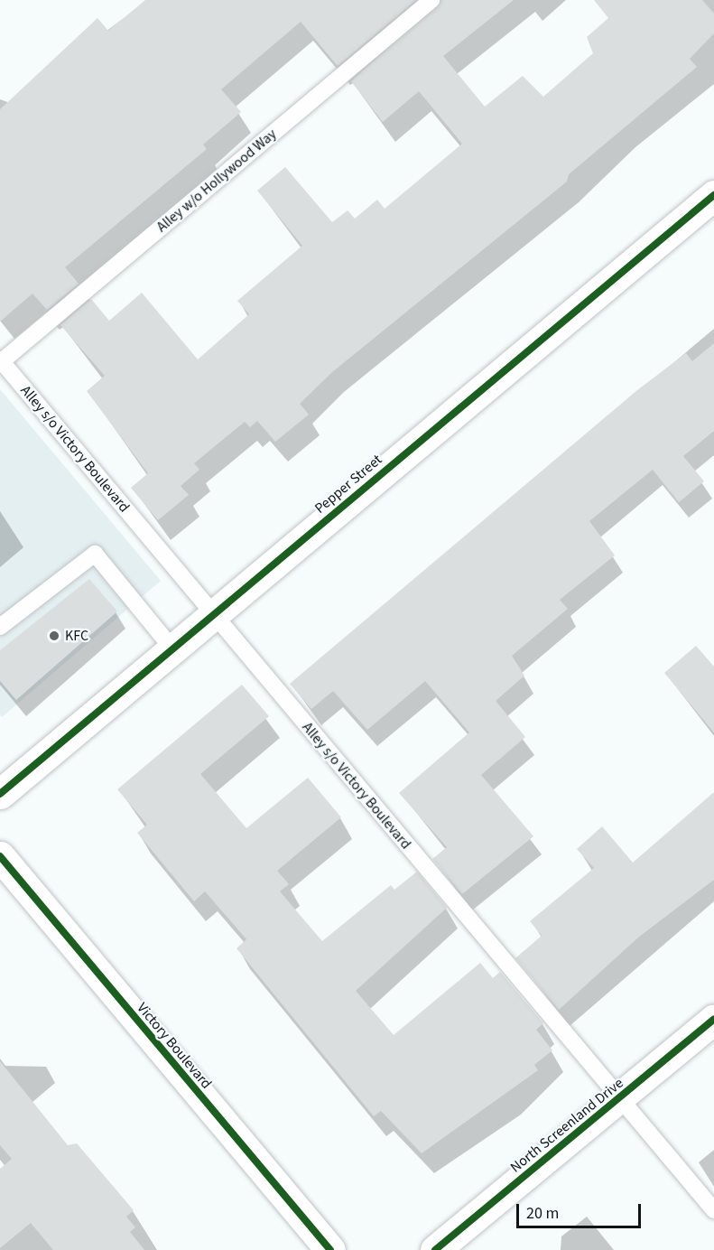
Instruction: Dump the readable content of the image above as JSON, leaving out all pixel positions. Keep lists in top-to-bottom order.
{
  "streets": {
    "street": ["Pepper Street", "Victory Boulevard", "North Screenland Drive"],
    "lane": ["Alley w/o Hollywood Way", "Alley s/o Victory Boulevard"]
  },
  "crossings": [
    ["Alley w/o Hollywood Way", "Alley s/o Victory Boulevard"],
    ["Alley s/o Victory Boulevard", "Pepper Street"],
    ["Alley s/o Victory Boulevard", "North Screenland Drive"]
  ],
  "places": ["KFC"],
  "scale_bar": "20 m"
}
